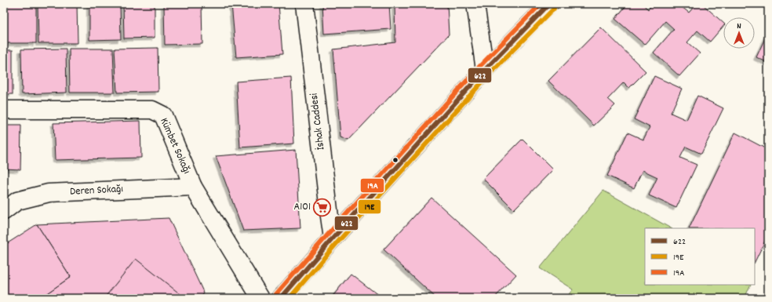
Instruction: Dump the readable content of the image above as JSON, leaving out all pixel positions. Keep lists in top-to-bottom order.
{
  "streets": {
    "street": ["İshak Caddesi", "Kümbet Sokağı", "Deren Sokağı"]
  },
  "crossings": [
    ["Kümbet Sokağı", "Deren Sokağı"]
  ],
  "places": {
    "supermarket": ["A101"]
  },
  "lines": ["transit line 622", "transit line 19A", "transit line 19E"],
  "legend": ["622", "19E", "19A"],
  "north": "top"
}
